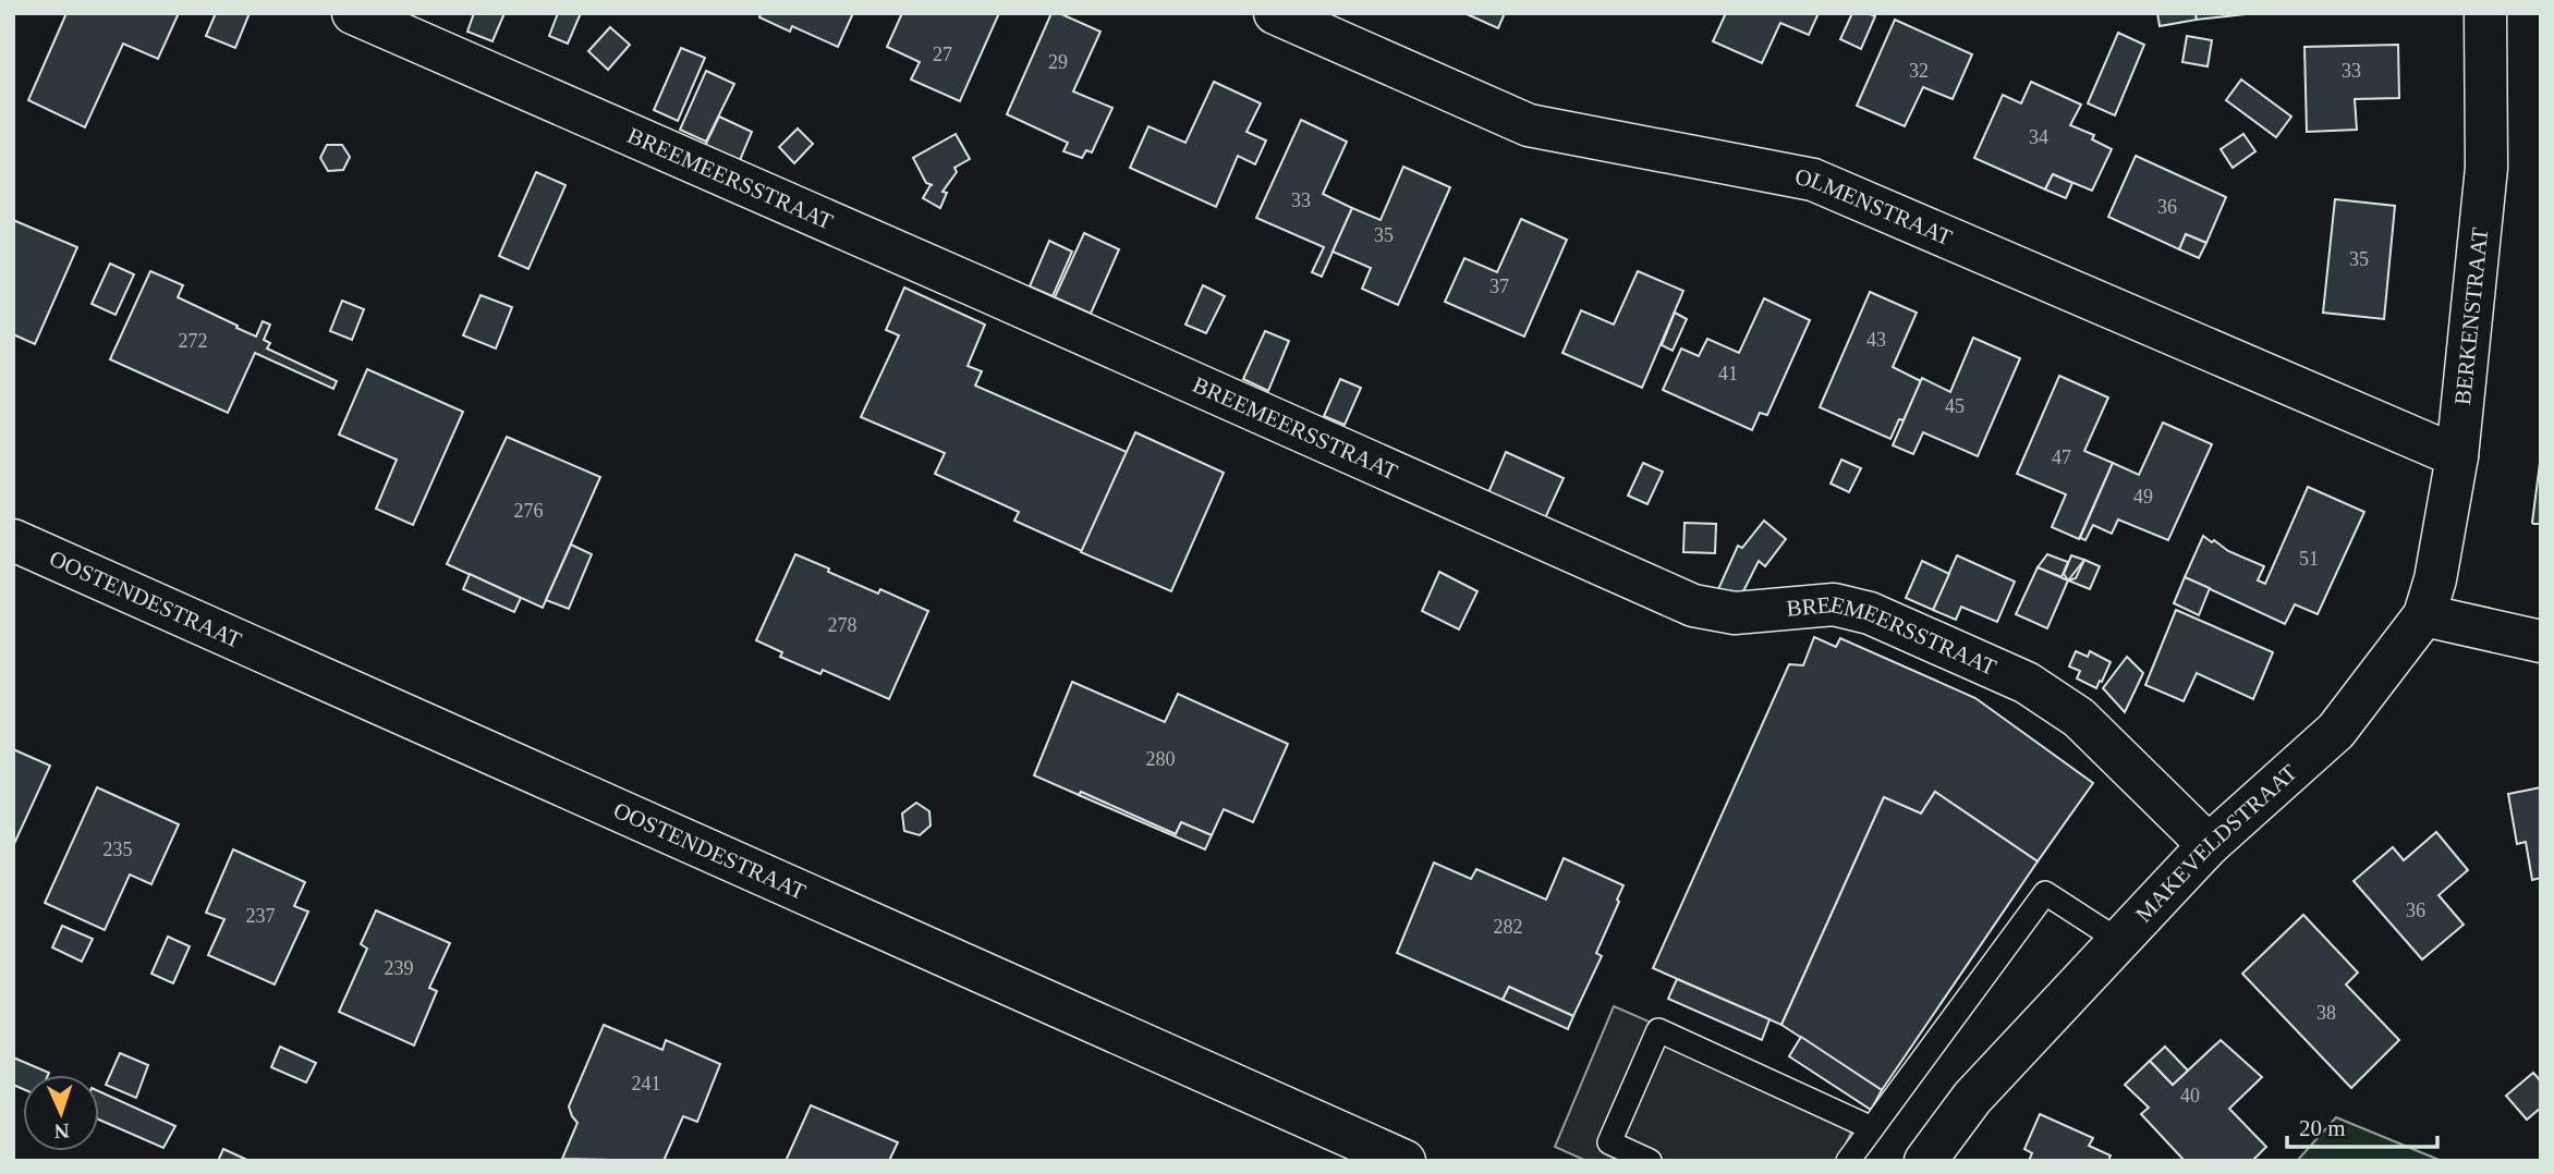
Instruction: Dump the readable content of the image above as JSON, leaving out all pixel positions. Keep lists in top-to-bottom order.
{
  "streets": {
    "street": [
      "BREEMEERSSTRAAT",
      "OLMENSTRAAT",
      "BERKENSTRAAT",
      "OOSTENDESTRAAT",
      "MAKEVELDSTRAAT"
    ]
  },
  "crossings": [
    ["BREEMEERSSTRAAT", "MAKEVELDSTRAAT"],
    ["OLMENSTRAAT", "BERKENSTRAAT"],
    ["BERKENSTRAAT", "MAKEVELDSTRAAT"]
  ],
  "house_numbers": [
    "27",
    "29",
    "32",
    "33",
    "34",
    "33",
    "36",
    "35",
    "35",
    "37",
    "43",
    "272",
    "41",
    "45",
    "47",
    "49",
    "276",
    "51",
    "278",
    "280",
    "235",
    "36",
    "237",
    "282",
    "239",
    "38",
    "241",
    "40"
  ],
  "scale_bar": "20 m",
  "north": "bottom"
}
